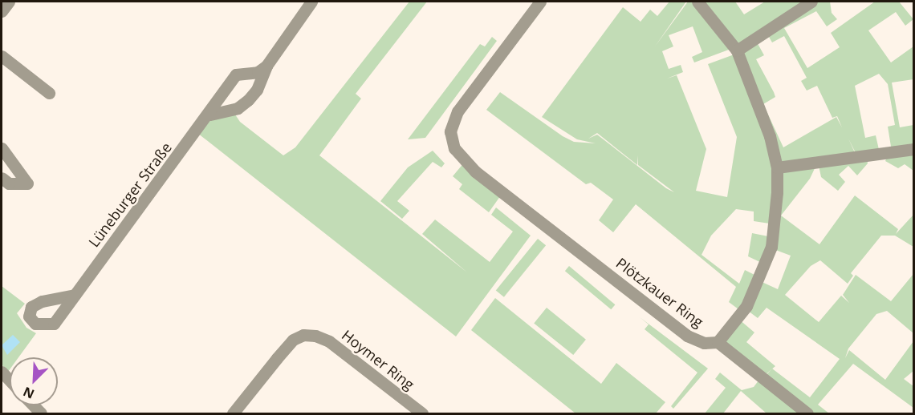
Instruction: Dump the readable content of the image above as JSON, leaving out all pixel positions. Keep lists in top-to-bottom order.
{
  "streets": {
    "street": ["Lüneburger Straße", "Plötzkauer Ring", "Hoymer Ring"]
  },
  "north": "bottom left"
}
